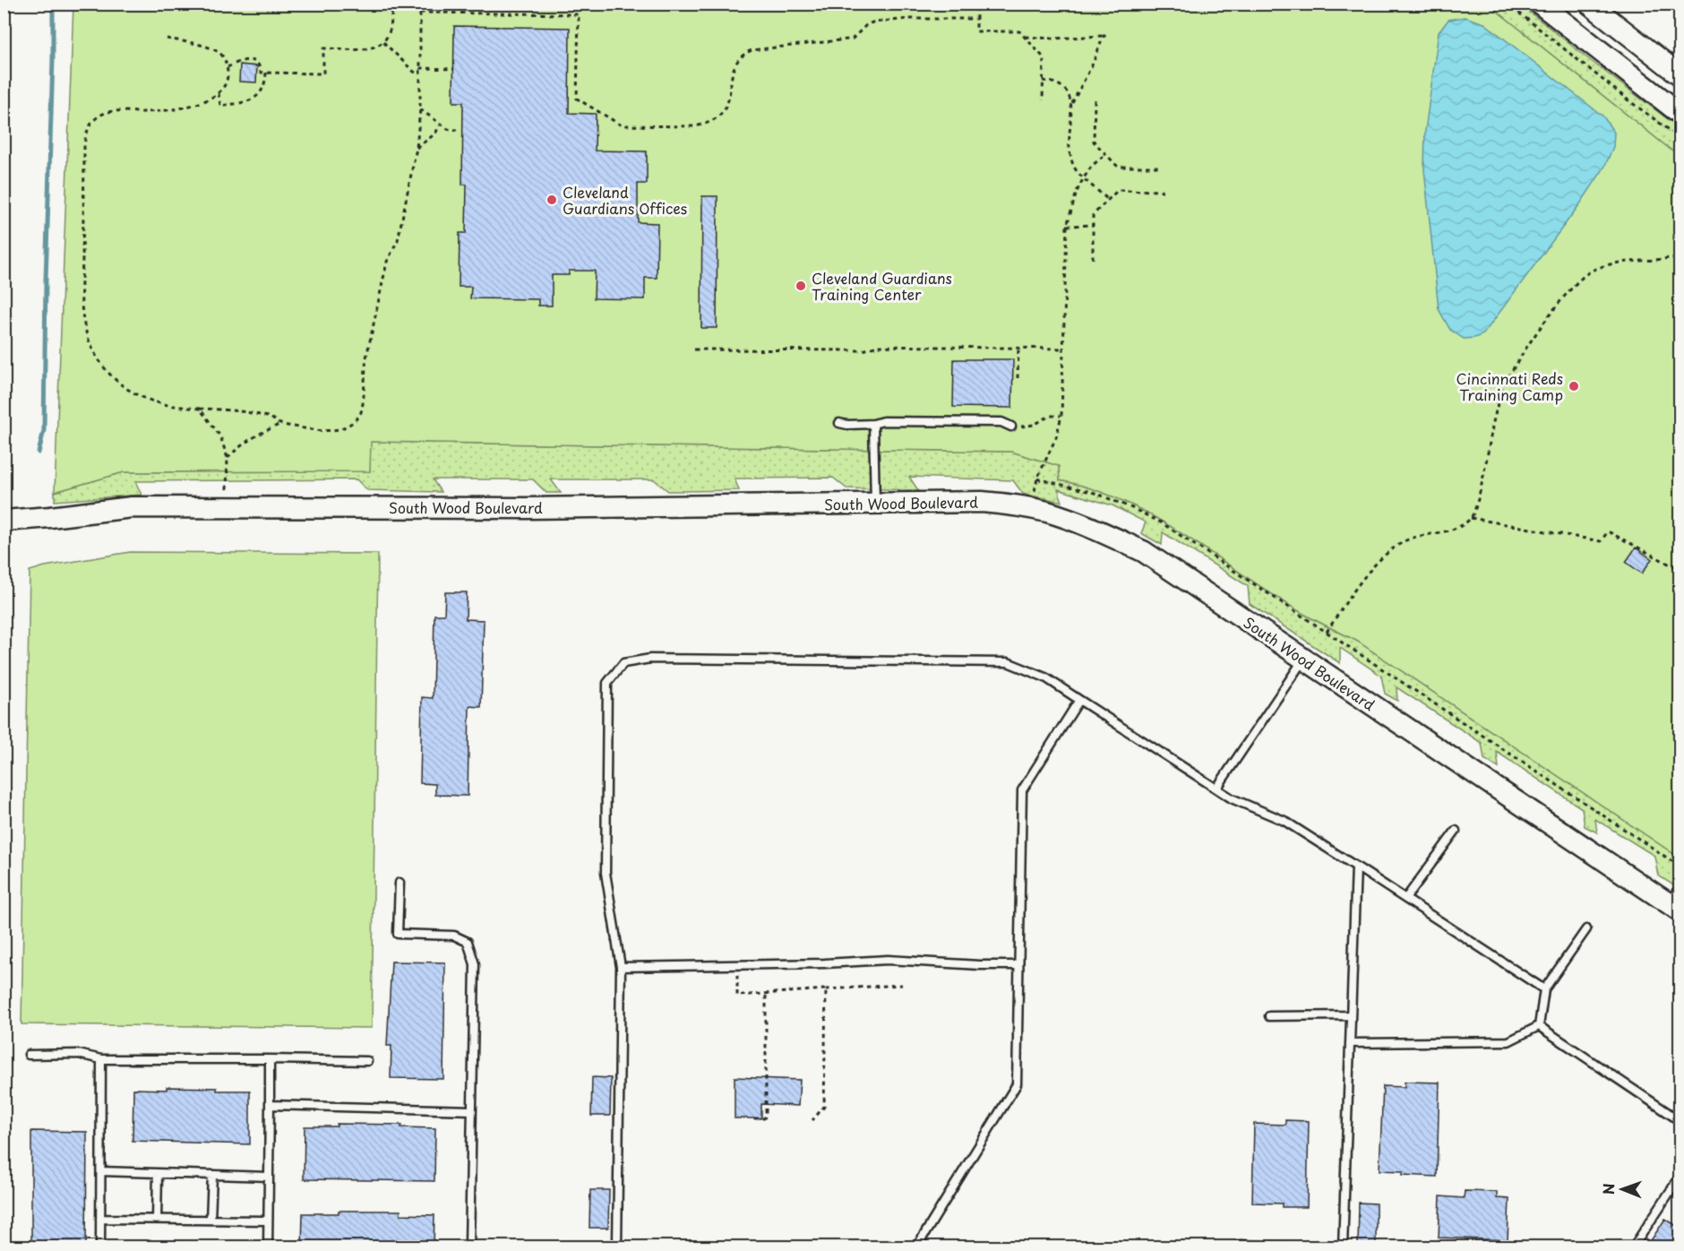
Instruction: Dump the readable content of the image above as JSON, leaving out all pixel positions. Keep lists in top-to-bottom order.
{
  "streets": {
    "street": ["South Wood Boulevard"]
  },
  "places": ["Cleveland Guardians Offices", "Cleveland Guardians Training Center", "Cincinnati Reds Training Camp"],
  "north": "left"
}
